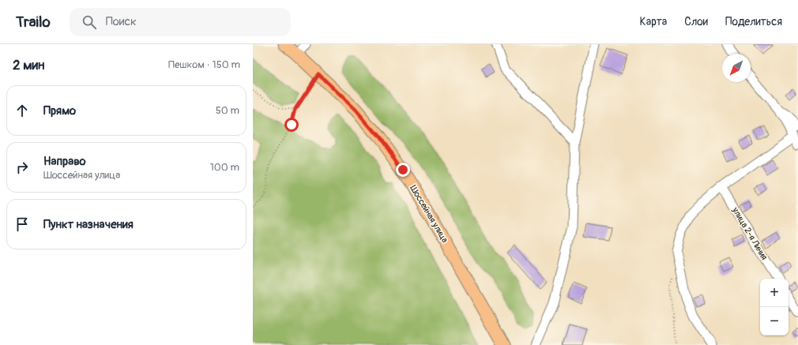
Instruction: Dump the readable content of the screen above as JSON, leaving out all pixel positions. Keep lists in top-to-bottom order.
{
  "streets": {
    "main road": ["Шоссейная улица"],
    "street": ["улица 2-я Линия"]
  },
  "north": "bottom left",
  "page": {
    "header": "Trailo",
    "search": "Поиск",
    "nav": ["Карта", "Слои", "Поделиться"],
    "heading": ["2 мин", "Пешком · 150 m"],
    "list": [
      ["Прямо", "50 m"],
      ["Направо", "Шоссейная улица", "100 m"],
      "Пункт назначения"
    ],
    "map_buttons": ["+", "−"]
  }
}
